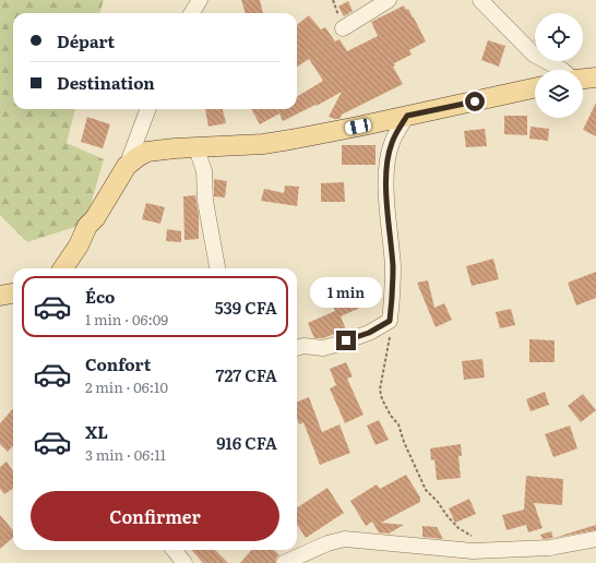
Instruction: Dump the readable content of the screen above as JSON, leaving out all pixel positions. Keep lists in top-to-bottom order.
{
  "page": {
    "banner": ["Départ", "Destination"],
    "list": [
      {
        "name": "Éco",
        "note": "1 min · 06:09",
        "value": "539 CFA"
      },
      {
        "name": "Confort",
        "note": "2 min · 06:10",
        "value": "727 CFA"
      },
      {
        "name": "XL",
        "note": "3 min · 06:11",
        "value": "916 CFA"
      }
    ],
    "bubble": "1 min",
    "buttons": "Confirmer"
  }
}
